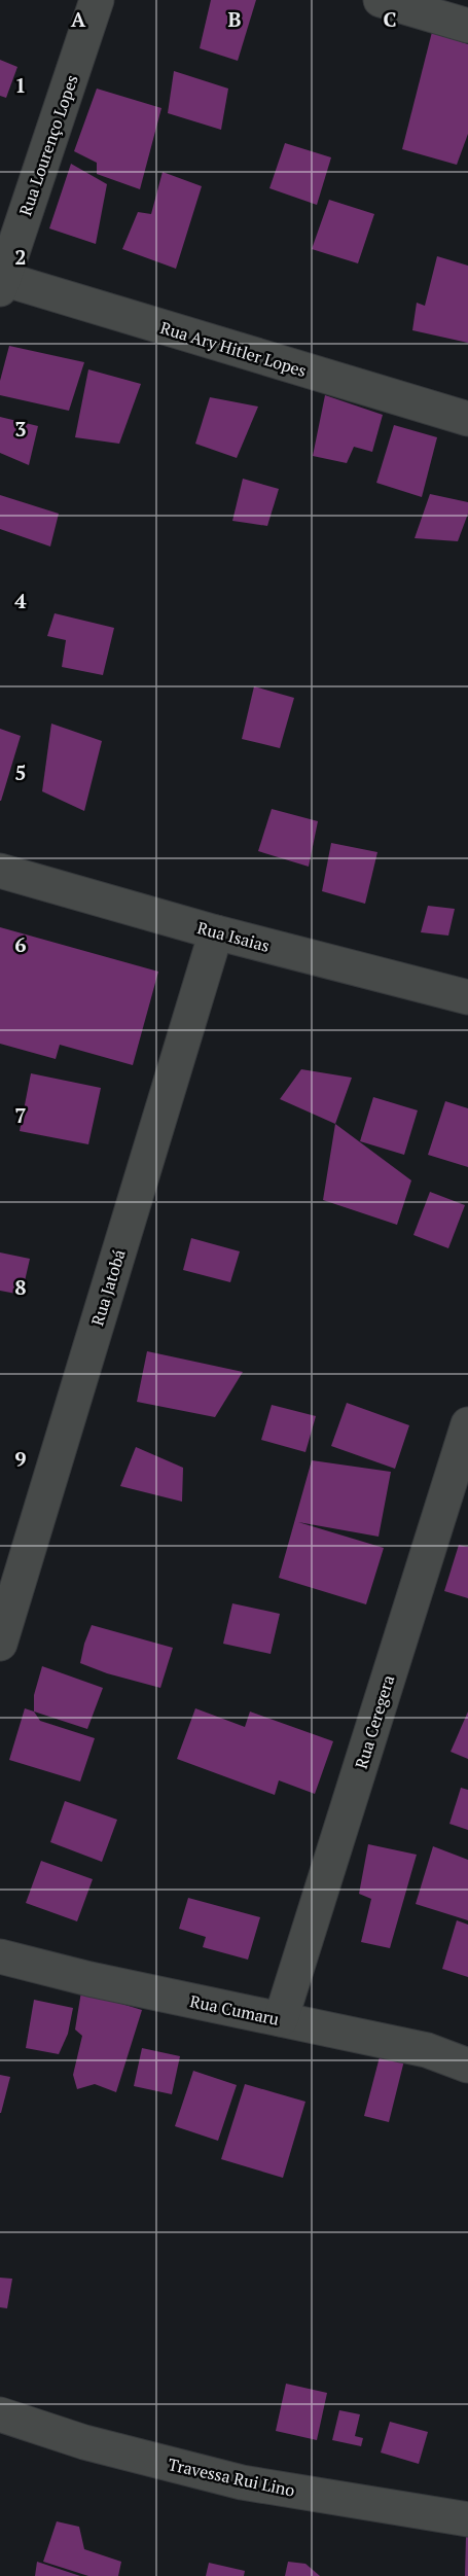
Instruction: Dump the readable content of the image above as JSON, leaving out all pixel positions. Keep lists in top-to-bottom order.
{
  "streets": {
    "street": [
      "Rua Lourenço Lopes",
      "Rua Ary Hitler Lopes",
      "Rua Isaias",
      "Rua Jatobá",
      "Rua Ceregera",
      "Rua Cumaru",
      "Travessa Rui Lino"
    ]
  },
  "crossings": [
    ["Rua Lourenço Lopes", "Rua Ary Hitler Lopes"],
    ["Rua Isaias", "Rua Jatobá"],
    ["Rua Ceregera", "Rua Cumaru"]
  ],
  "grid": {
    "columns": ["A", "B", "C"],
    "rows": [
      "1",
      "2",
      "3",
      "4",
      "5",
      "6",
      "7",
      "8",
      "9"
    ]
  }
}
